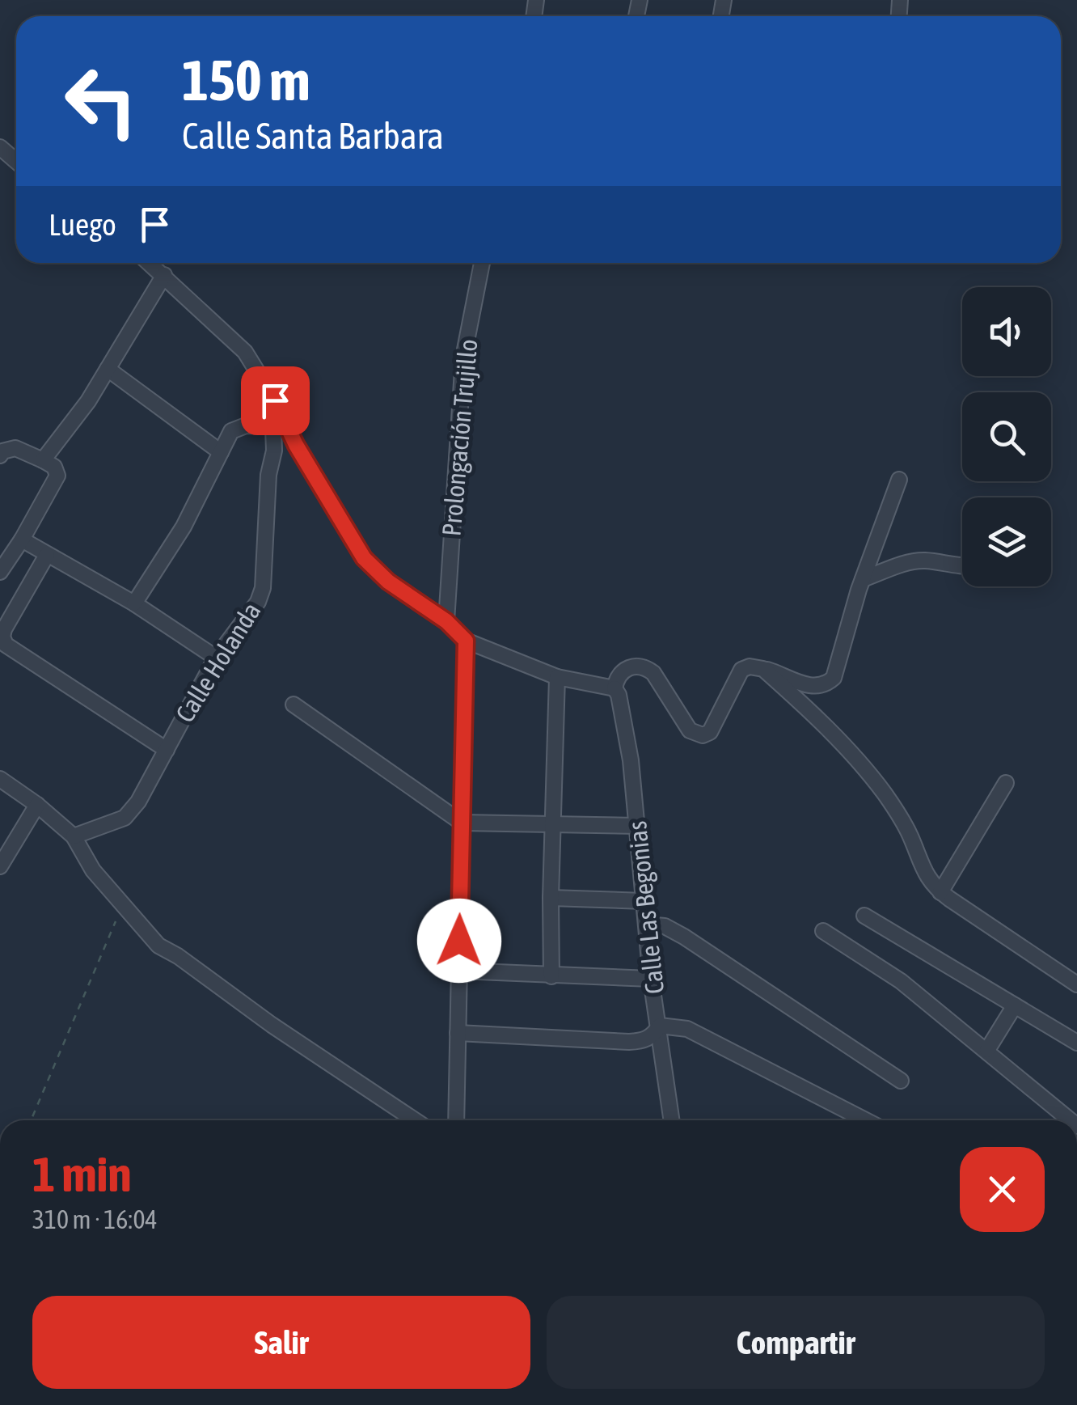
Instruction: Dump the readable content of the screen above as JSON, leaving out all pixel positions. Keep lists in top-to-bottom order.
{
  "streets": {
    "street": ["Prolongación Trujillo", "Calle Holanda", "Calle Las Begonias"]
  },
  "page": {
    "turn": ["150 m", "Calle Santa Barbara"],
    "then": "Luego",
    "heading": ["1 min", "310 m · 16:04"],
    "buttons": ["Salir", "Compartir"]
  }
}
